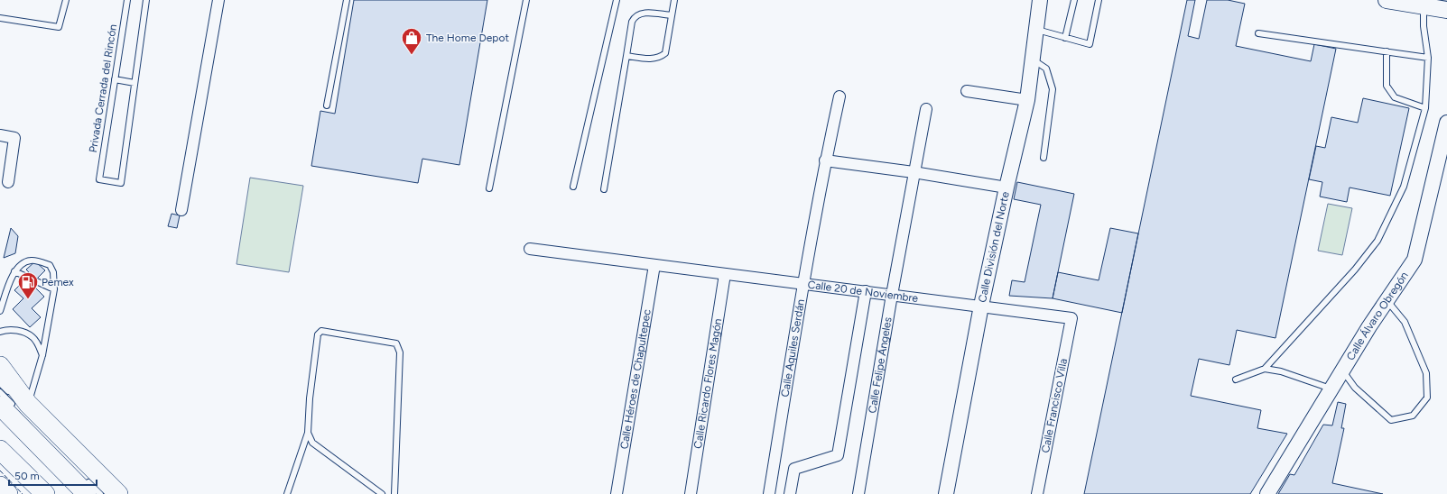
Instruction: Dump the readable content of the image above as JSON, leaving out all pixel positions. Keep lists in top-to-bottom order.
{
  "streets": {
    "main road": ["Calle División del Norte", "Calle Álvaro Obregón"],
    "street": [
      "Calle 20 de Noviembre",
      "Calle Aquiles Serdán",
      "Calle Felipe Ángeles",
      "Calle Héroes de Chapultepec",
      "Calle Ricardo Flores Magón",
      "Calle Francisco Villa"
    ],
    "lane": ["Privada Cerrada del Rincón"]
  },
  "crossings": [
    ["Calle División del Norte", "Calle 20 de Noviembre"],
    ["Calle 20 de Noviembre", "Calle Aquiles Serdán"],
    ["Calle 20 de Noviembre", "Calle Felipe Ángeles"],
    ["Calle 20 de Noviembre", "Calle Héroes de Chapultepec"],
    ["Calle 20 de Noviembre", "Calle Ricardo Flores Magón"],
    ["Calle 20 de Noviembre", "Calle Francisco Villa"]
  ],
  "places": {
    "shop": ["The Home Depot"],
    "fuel station": ["Pemex"]
  },
  "scale_bar": "50 m"
}
